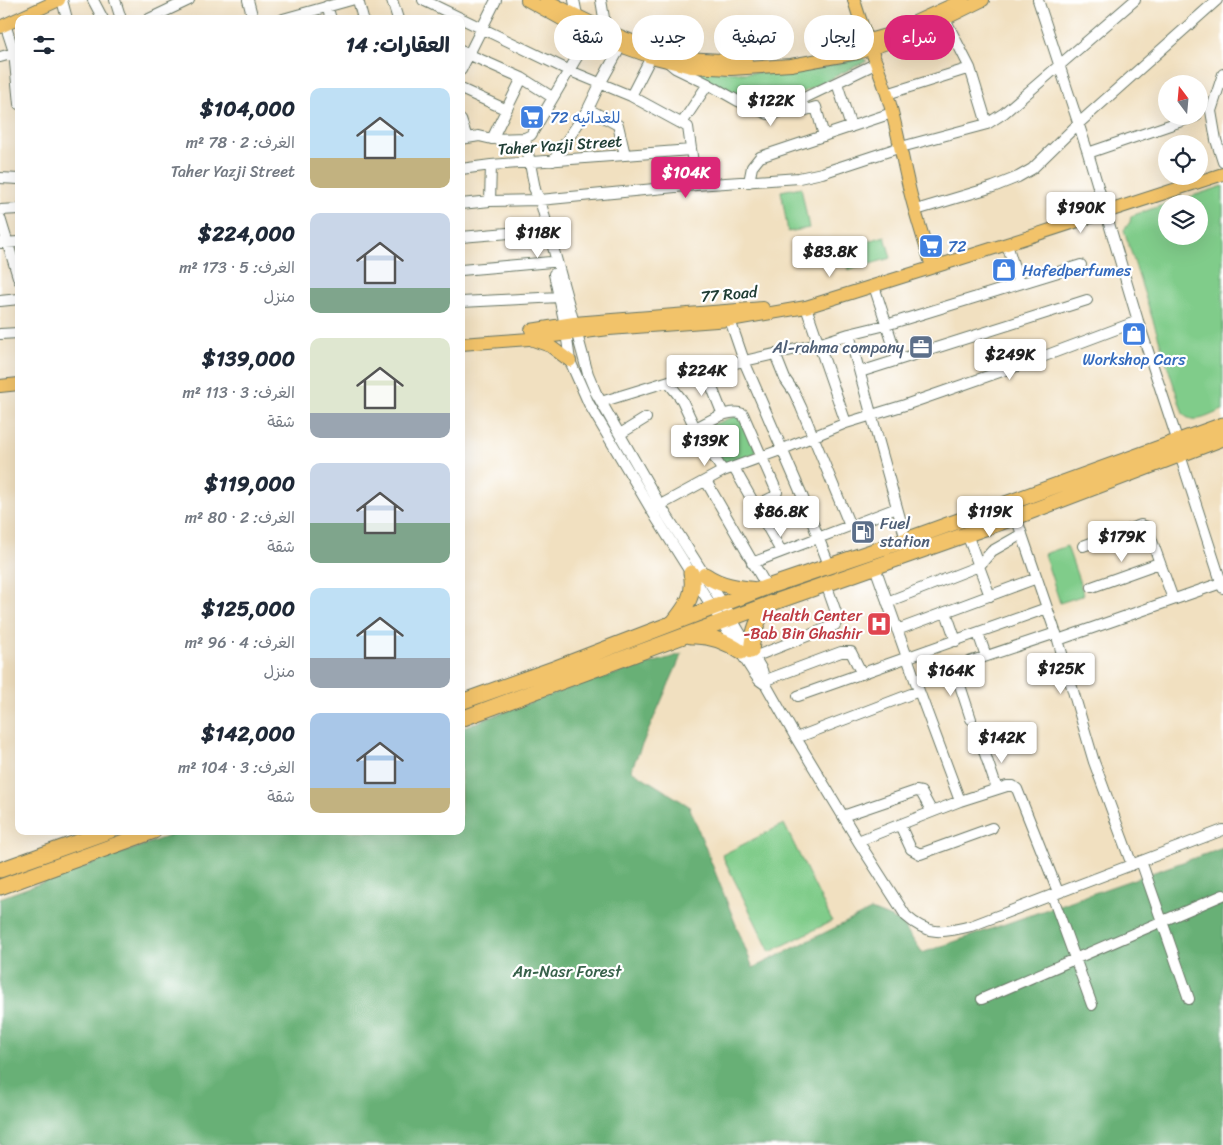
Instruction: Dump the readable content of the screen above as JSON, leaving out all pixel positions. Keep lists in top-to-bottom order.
{
  "streets": {
    "main road": ["77 Road"],
    "street": ["Taher Yazji Street"]
  },
  "parks": ["An-Nasr Forest"],
  "places": {
    "supermarket": ["72 للغدائيه", "72"],
    "shop": ["Hafedperfumes", "Workshop Cars"],
    "office": ["Al-rahma company"],
    "fuel station": ["Fuel station"],
    "hospital": ["Health Center -Bab Bin Ghashir"]
  },
  "north": "top",
  "page": {
    "chip": [
      "شراء",
      "إيجار",
      "تصفية",
      "جديد",
      "شقة"
    ],
    "heading": "العقارات: 14",
    "list": [
      {
        "name": "$104,000",
        "note": "الغرف: 2 · 78 m² · Taher Yazji Street"
      },
      {
        "name": "$224,000",
        "note": "الغرف: 5 · 173 m² · منزل"
      },
      {
        "name": "$139,000",
        "note": "الغرف: 3 · 113 m² · شقة"
      },
      {
        "name": "$119,000",
        "note": "الغرف: 2 · 80 m² · شقة"
      },
      {
        "name": "$125,000",
        "note": "الغرف: 4 · 96 m² · منزل"
      },
      {
        "name": "$142,000",
        "note": "الغرف: 3 · 104 m² · شقة"
      }
    ],
    "price": [
      "$122K",
      "$104K",
      "$190K",
      "$118K",
      "$83.8K",
      "$249K",
      "$224K",
      "$139K",
      "$86.8K",
      "$119K",
      "$179K",
      "$125K",
      "$164K",
      "$142K"
    ]
  }
}
